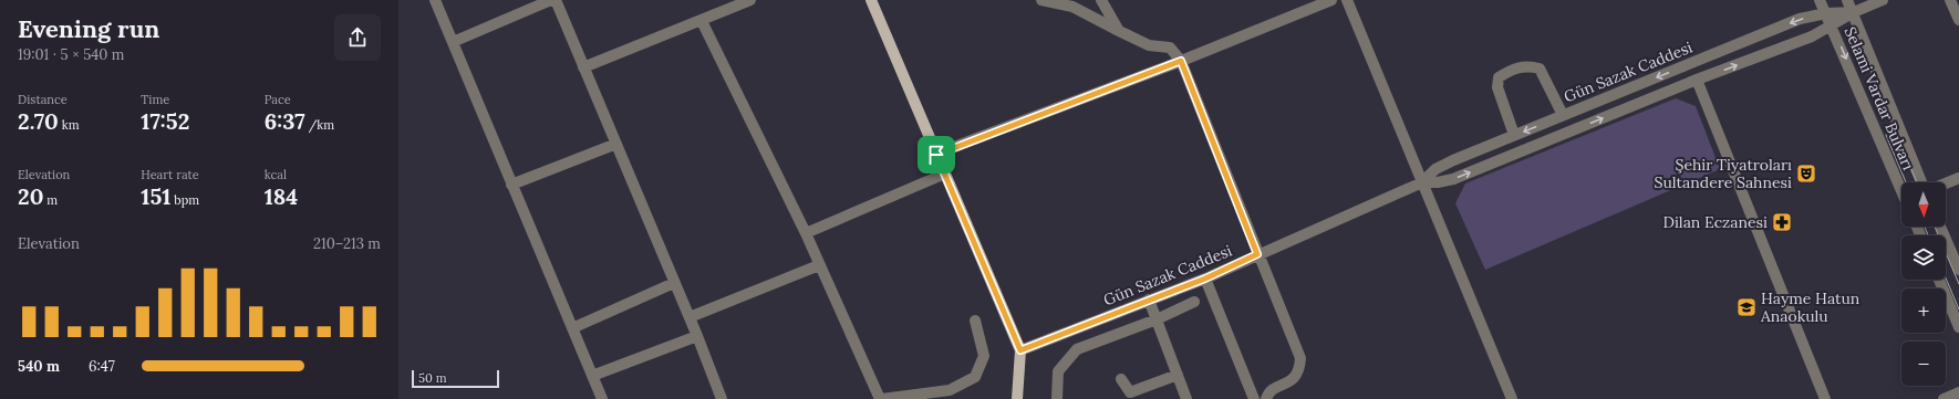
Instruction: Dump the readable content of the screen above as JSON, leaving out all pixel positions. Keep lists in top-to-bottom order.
{
  "streets": {
    "street": ["Gün Sazak Caddesi", "Selami Vardar Bulvarı"]
  },
  "crossings": [
    ["Gün Sazak Caddesi", "Selami Vardar Bulvarı"]
  ],
  "places": {
    "theatre": ["Şehir Tiyatroları Sultandere Sahnesi"],
    "pharmacy": ["Dilan Eczanesi"],
    "school or university": ["Hayme Hatun Anaokulu"]
  },
  "scale_bar": "50 m",
  "north": "bottom",
  "page": {
    "heading": ["Evening run", "19:01 · 5 × 540 m"],
    "stats": [
      ["Distance", "2.70 km"],
      ["Time", "17:52"],
      ["Pace", "6:37 /km"],
      ["Elevation", "20 m"],
      ["Heart rate", "151 bpm"],
      ["kcal", "184"]
    ],
    "map_buttons": ["+", "−"],
    "chart": ["Elevation", "210–213 m"],
    "list": [
      {
        "name": "540 m",
        "note": "6:47"
      }
    ],
    "scale": "50 m"
  }
}
